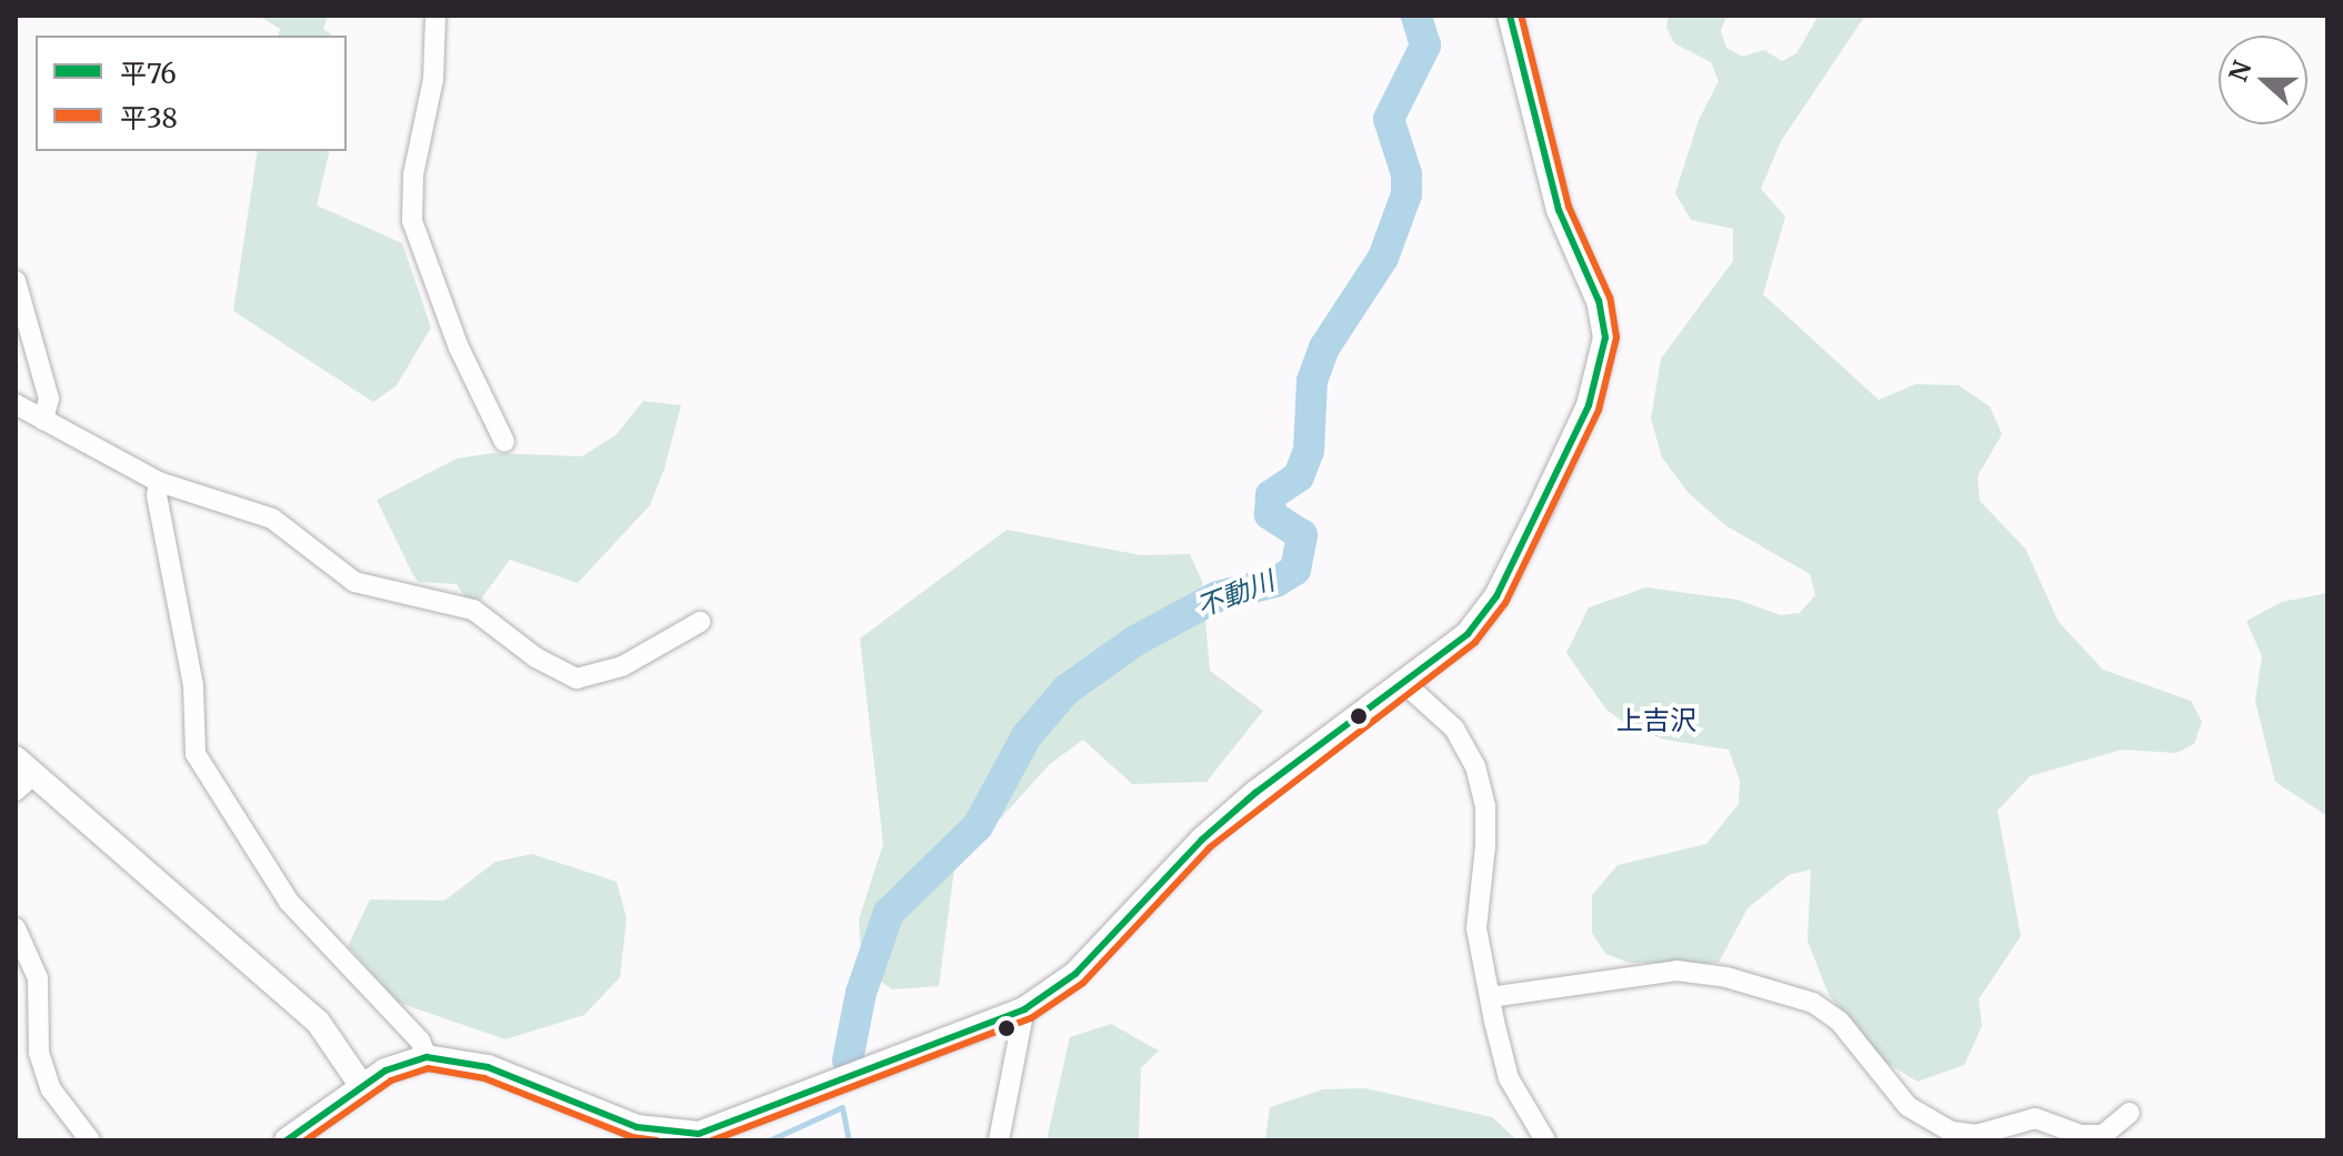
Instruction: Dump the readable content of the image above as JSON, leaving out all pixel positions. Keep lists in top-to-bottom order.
{
  "districts": ["上吉沢"],
  "water": ["不動川"],
  "lines": ["transit line 平76", "transit line 平38"],
  "legend": ["平76", "平38"],
  "north": "left"
}
